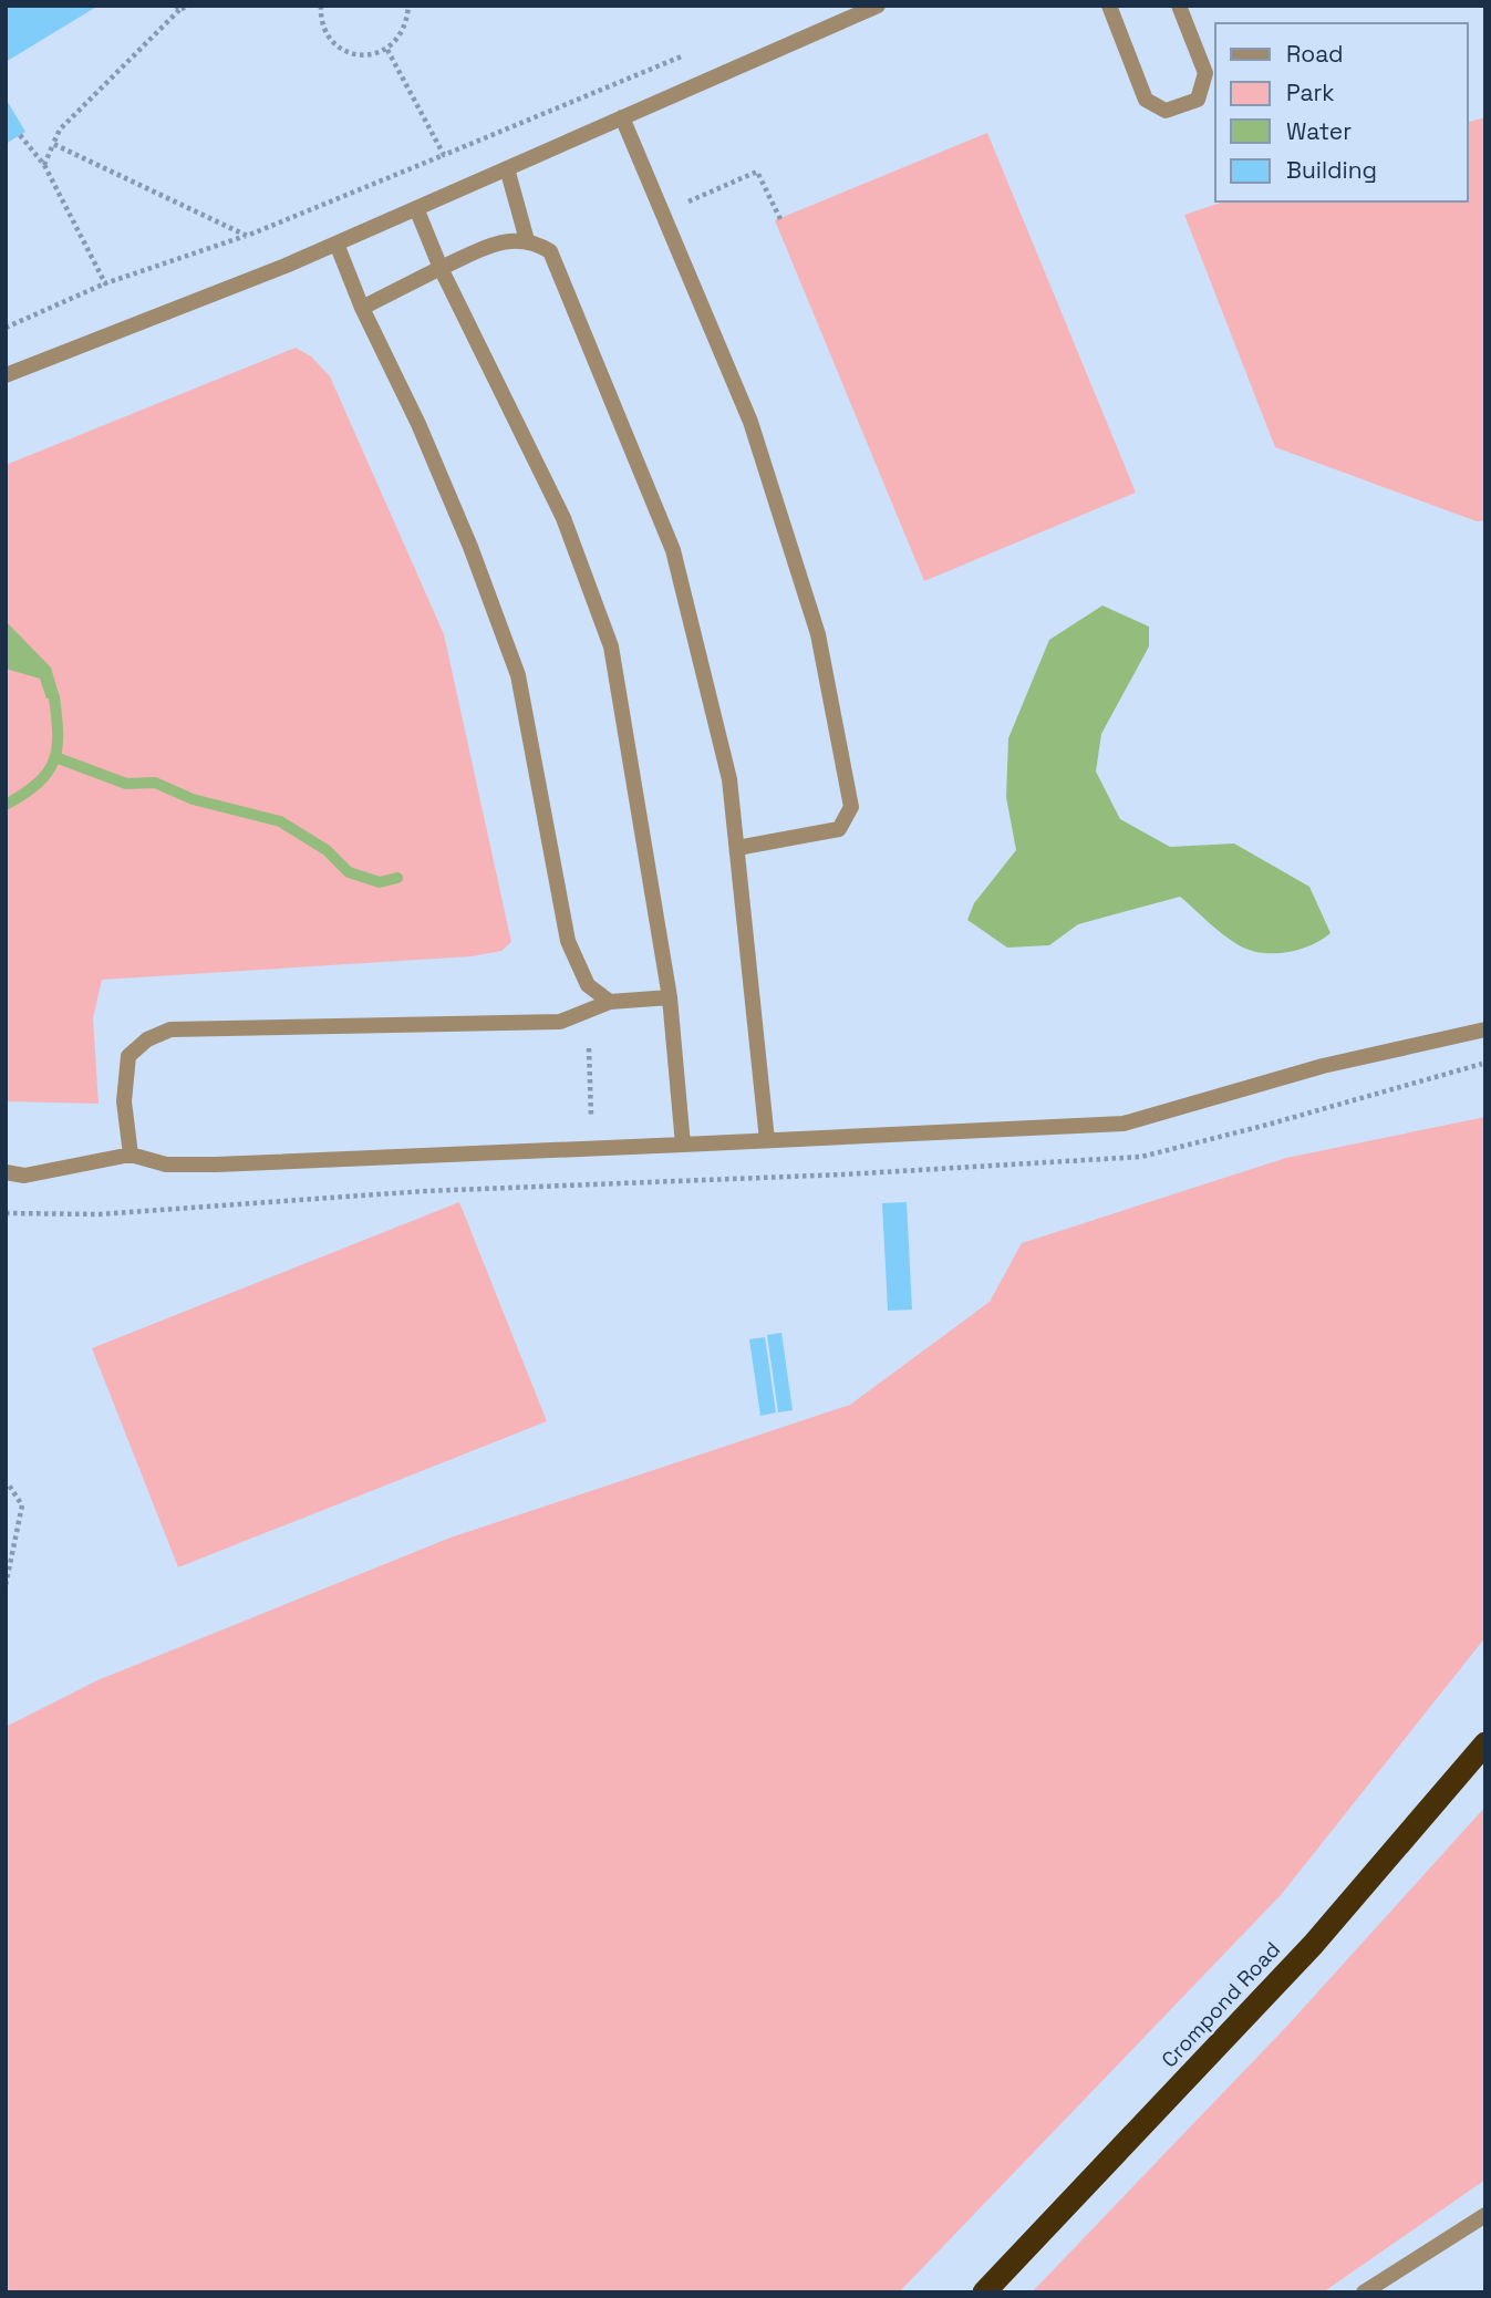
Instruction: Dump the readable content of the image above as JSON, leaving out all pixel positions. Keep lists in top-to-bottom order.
{
  "streets": {
    "highway": ["Crompond Road"]
  },
  "legend": [
    "Road",
    "Park",
    "Water",
    "Building"
  ]
}
